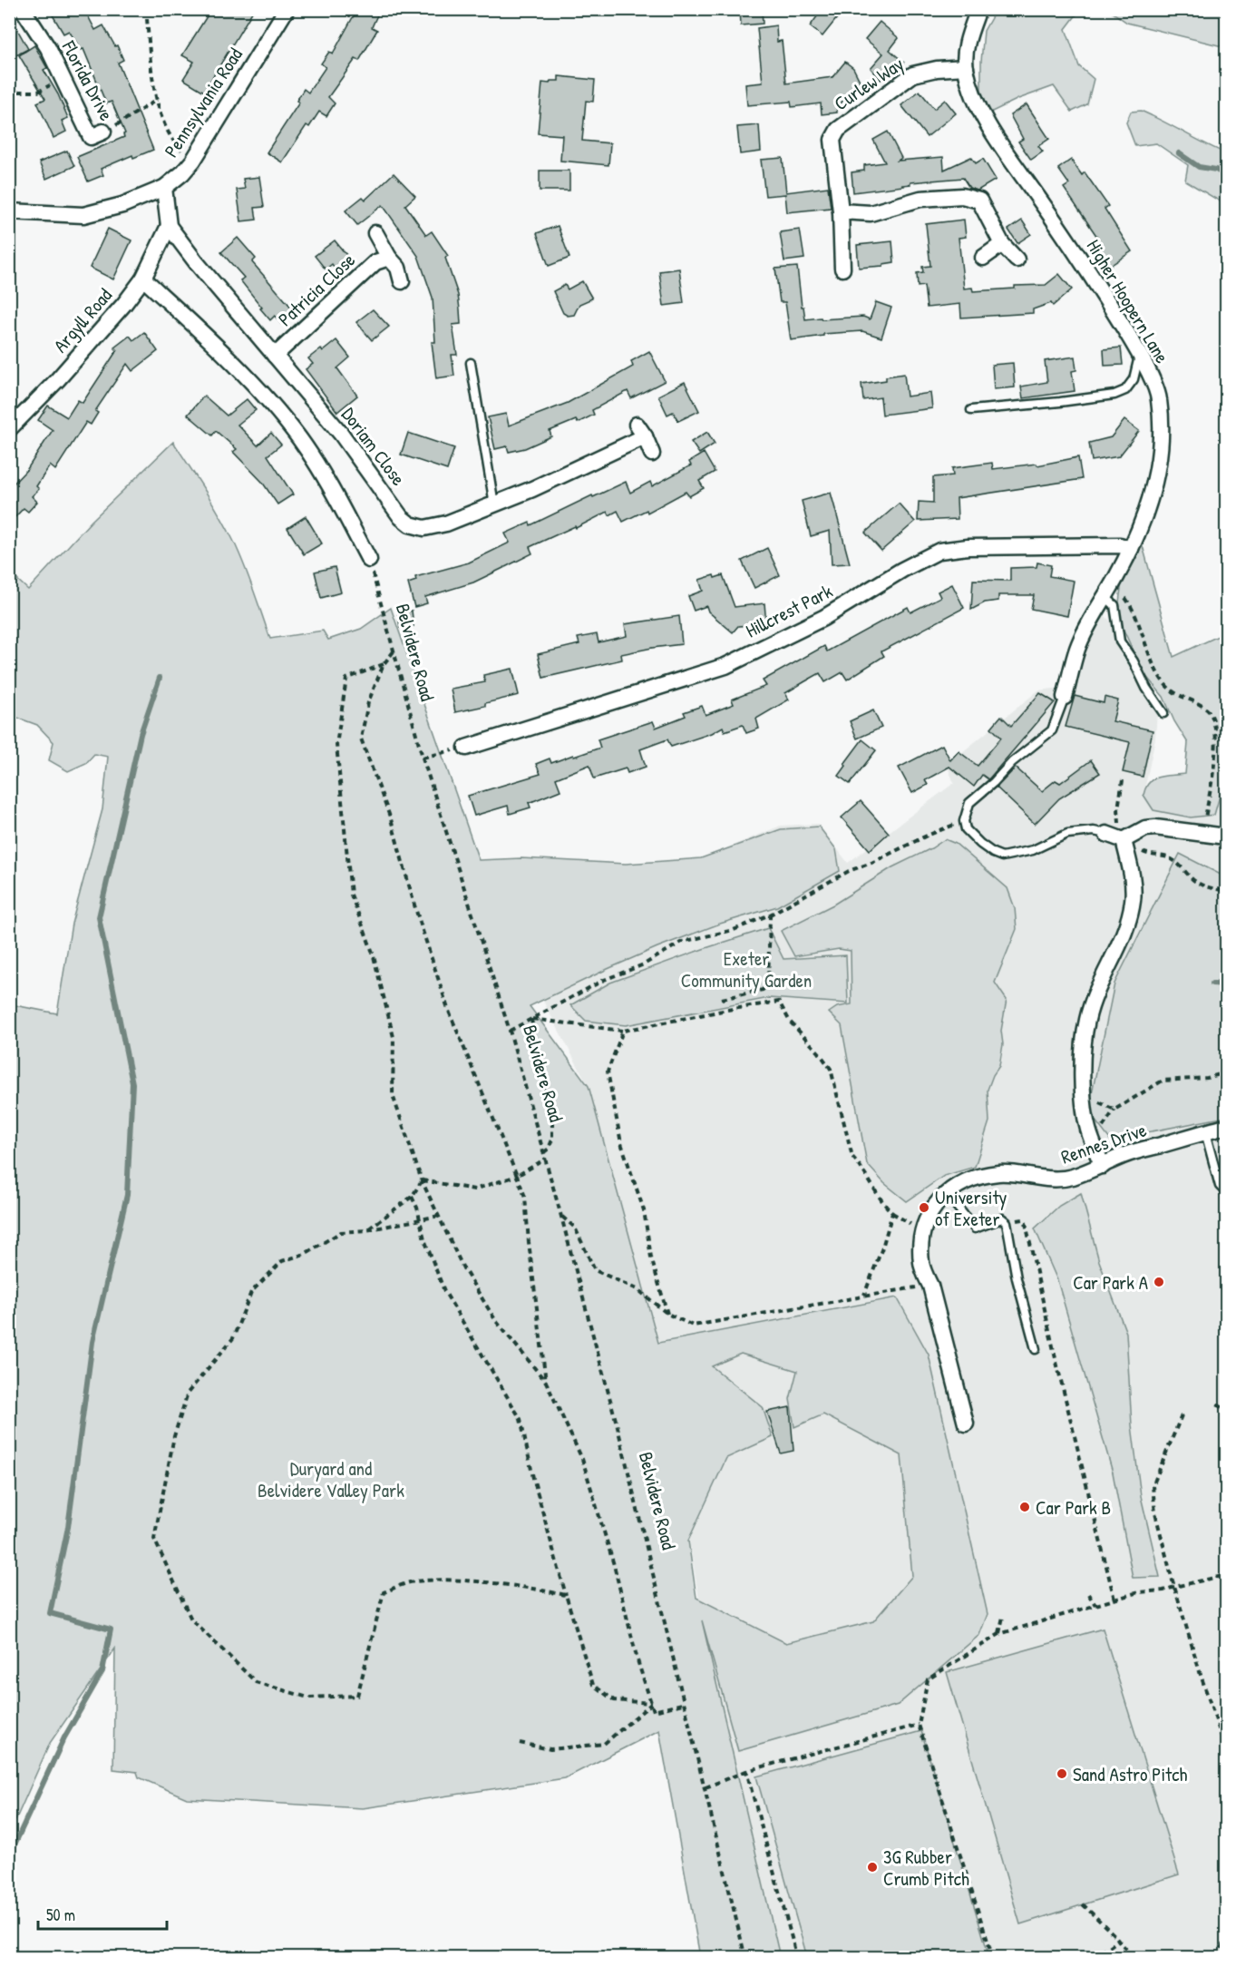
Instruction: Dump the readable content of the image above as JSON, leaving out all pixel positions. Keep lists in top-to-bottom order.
{
  "streets": {
    "street": [
      "Florida Drive",
      "Curlew Way",
      "Pennsylvania Road",
      "Patricia Close",
      "Higher Hoopern Lane",
      "Argyll Road",
      "Doriam Close",
      "Hillcrest Park",
      "Rennes Drive"
    ],
    "path": ["Belvidere Road"]
  },
  "crossings": [
    ["Curlew Way", "Higher Hoopern Lane"],
    ["Patricia Close", "Doriam Close"],
    ["Higher Hoopern Lane", "Hillcrest Park"],
    ["Argyll Road", "Doriam Close"]
  ],
  "parks": ["Exeter Community Garden", "Duryard and Belvidere Valley Park"],
  "places": [
    "University of Exeter",
    "Car Park A",
    "Car Park B",
    "Sand Astro Pitch",
    "3G Rubber Crumb Pitch"
  ],
  "scale_bar": "50 m"
}
